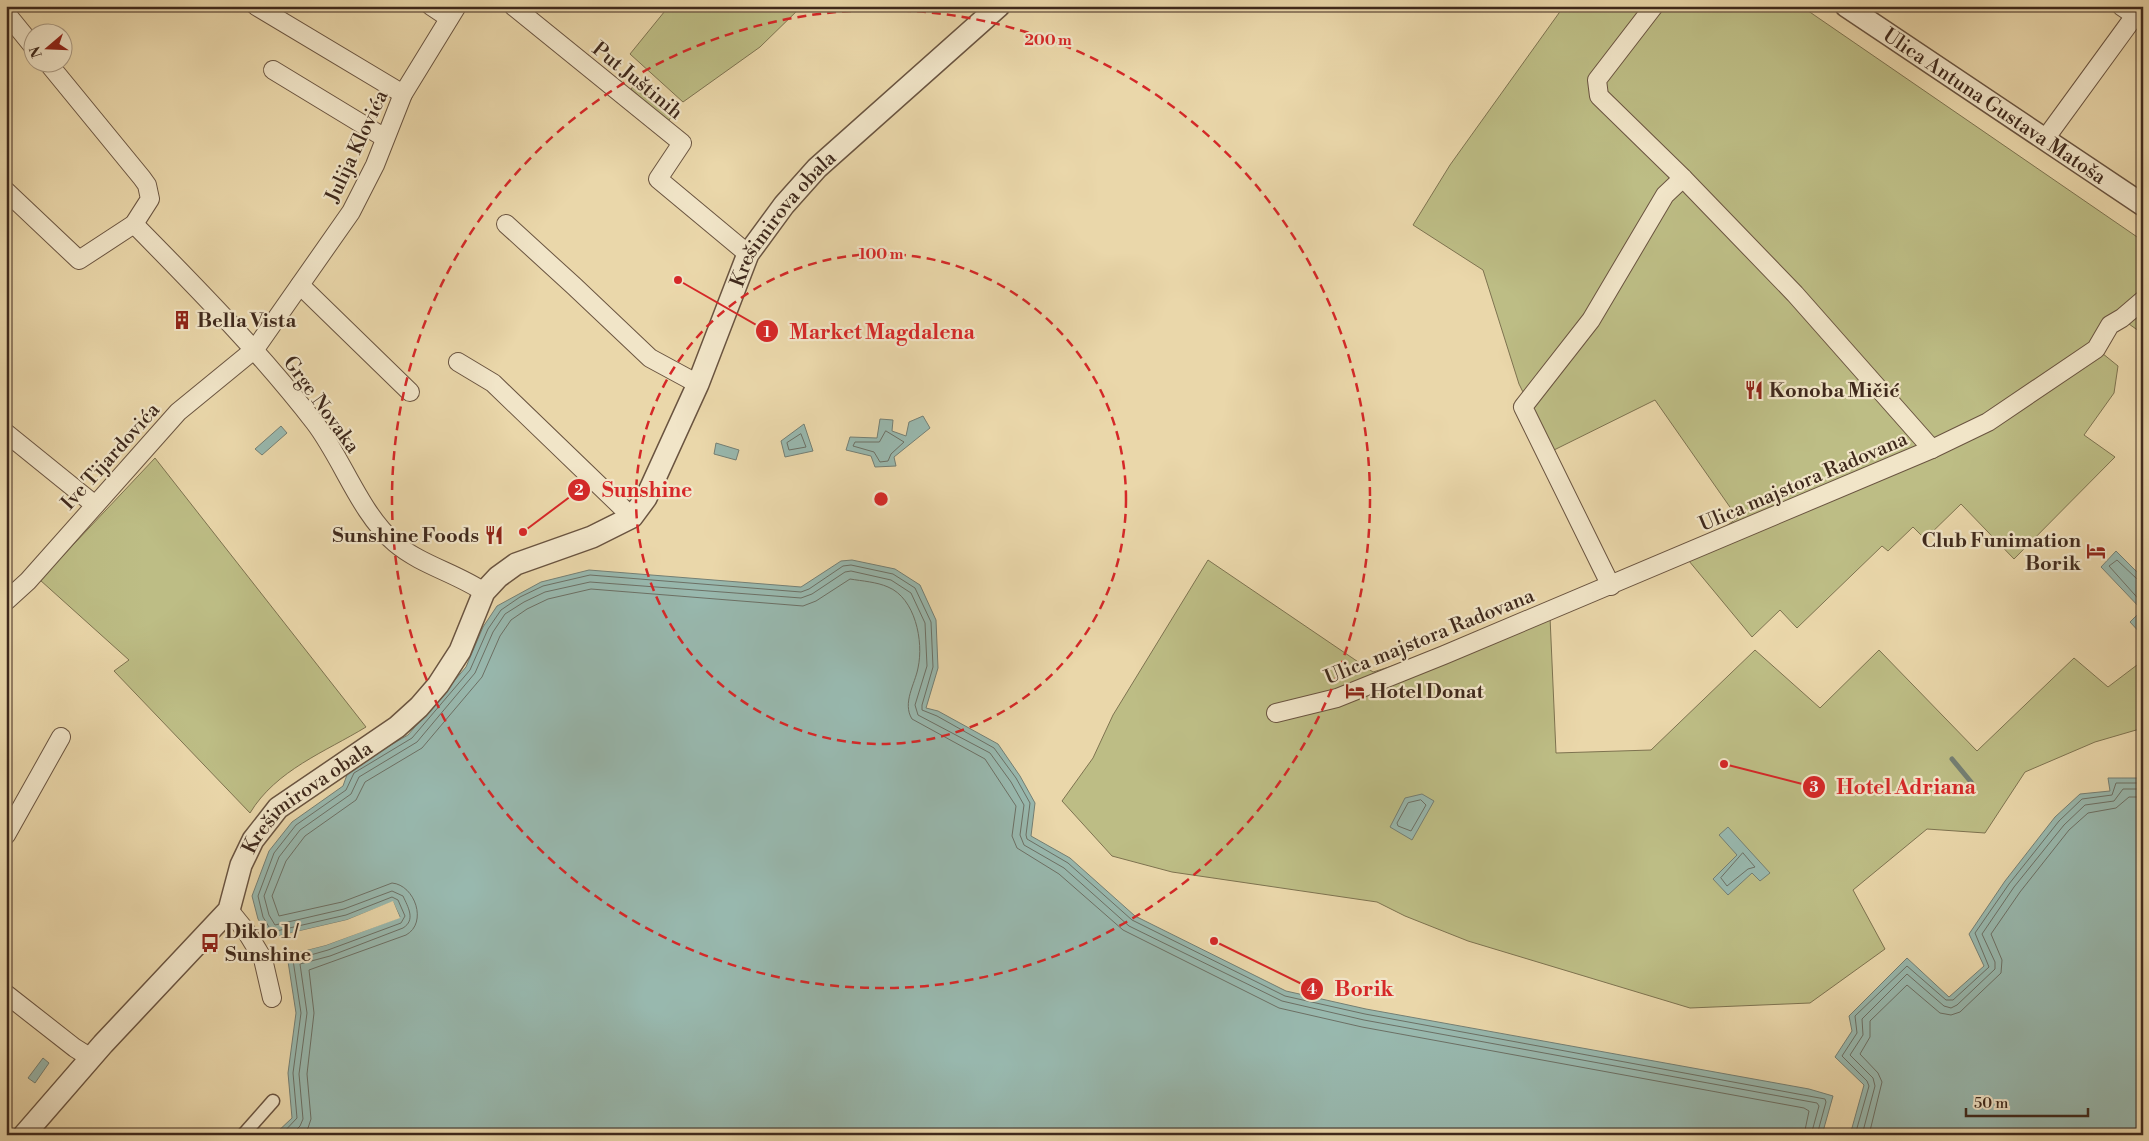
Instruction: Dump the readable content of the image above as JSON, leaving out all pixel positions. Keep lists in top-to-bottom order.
{
  "streets": {
    "street": [
      "Put Juštinih",
      "Ulica Antuna Gustava Matoša",
      "Julija Klovića",
      "Krešimirova obala",
      "Grge Novaka",
      "Ive Tijardovića",
      "Ulica majstora Radovana"
    ]
  },
  "crossings": [
    ["Put Juštinih", "Krešimirova obala"],
    ["Julija Klovića", "Grge Novaka"],
    ["Julija Klovića", "Ive Tijardovića"],
    ["Krešimirova obala", "Grge Novaka"],
    ["Grge Novaka", "Ive Tijardovića"]
  ],
  "places": {
    "other": [
      "Market Magdalena",
      "Sunshine",
      "Hotel Adriana",
      "Borik"
    ],
    "building": ["Bella Vista"],
    "restaurant": ["Konoba Mičić", "Sunshine Foods"],
    "hotel": ["Club Funimation Borik", "Hotel Donat"],
    "bus stop": ["Diklo 1 / Sunshine"]
  },
  "scale_bar": "50 m",
  "north": "left",
  "rings": ["200 m", "100 m"]
}
